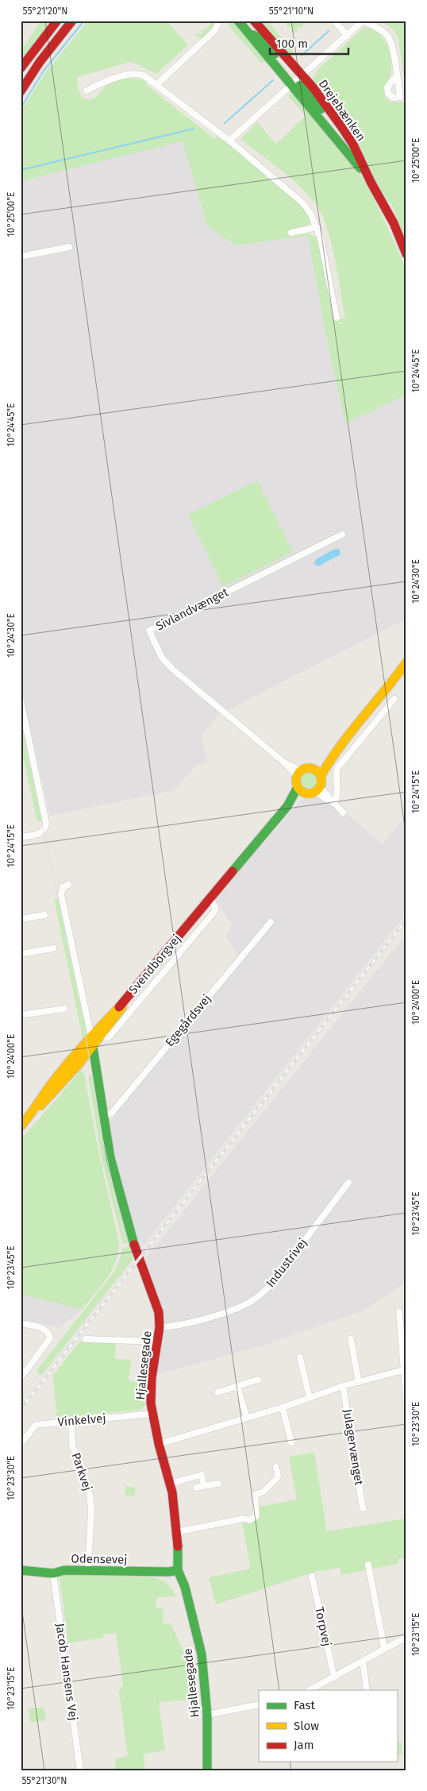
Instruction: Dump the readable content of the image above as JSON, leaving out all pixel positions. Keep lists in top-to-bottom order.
{
  "streets": {
    "street": [
      "Drejebænken",
      "Sivlandvænget",
      "Svendborgvej",
      "Egegårdsvej",
      "Industrivej",
      "Hjallesegade",
      "Vinkelvej",
      "Julagervænget",
      "Parkvej",
      "Odensevej",
      "Torpvej",
      "Jacob Hansens Vej"
    ]
  },
  "crossings": [
    ["Sivlandvænget", "Svendborgvej"],
    ["Svendborgvej", "Hjallesegade"],
    ["Egegårdsvej", "Hjallesegade"],
    ["Industrivej", "Hjallesegade"],
    ["Hjallesegade", "Vinkelvej"],
    ["Hjallesegade", "Odensevej"],
    ["Vinkelvej", "Parkvej"],
    ["Parkvej", "Odensevej"],
    ["Odensevej", "Jacob Hansens Vej"]
  ],
  "legend": ["Fast", "Slow", "Jam"],
  "scale_bar": "100 m",
  "coordinates": [
    "55°21'20\"N",
    "55°21'10\"N",
    "10°25'00\"E",
    "10°24'45\"E",
    "10°24'30\"E",
    "10°24'15\"E",
    "10°24'00\"E",
    "10°23'45\"E",
    "10°23'30\"E",
    "10°23'15\"E",
    "55°21'30\"N"
  ]
}
